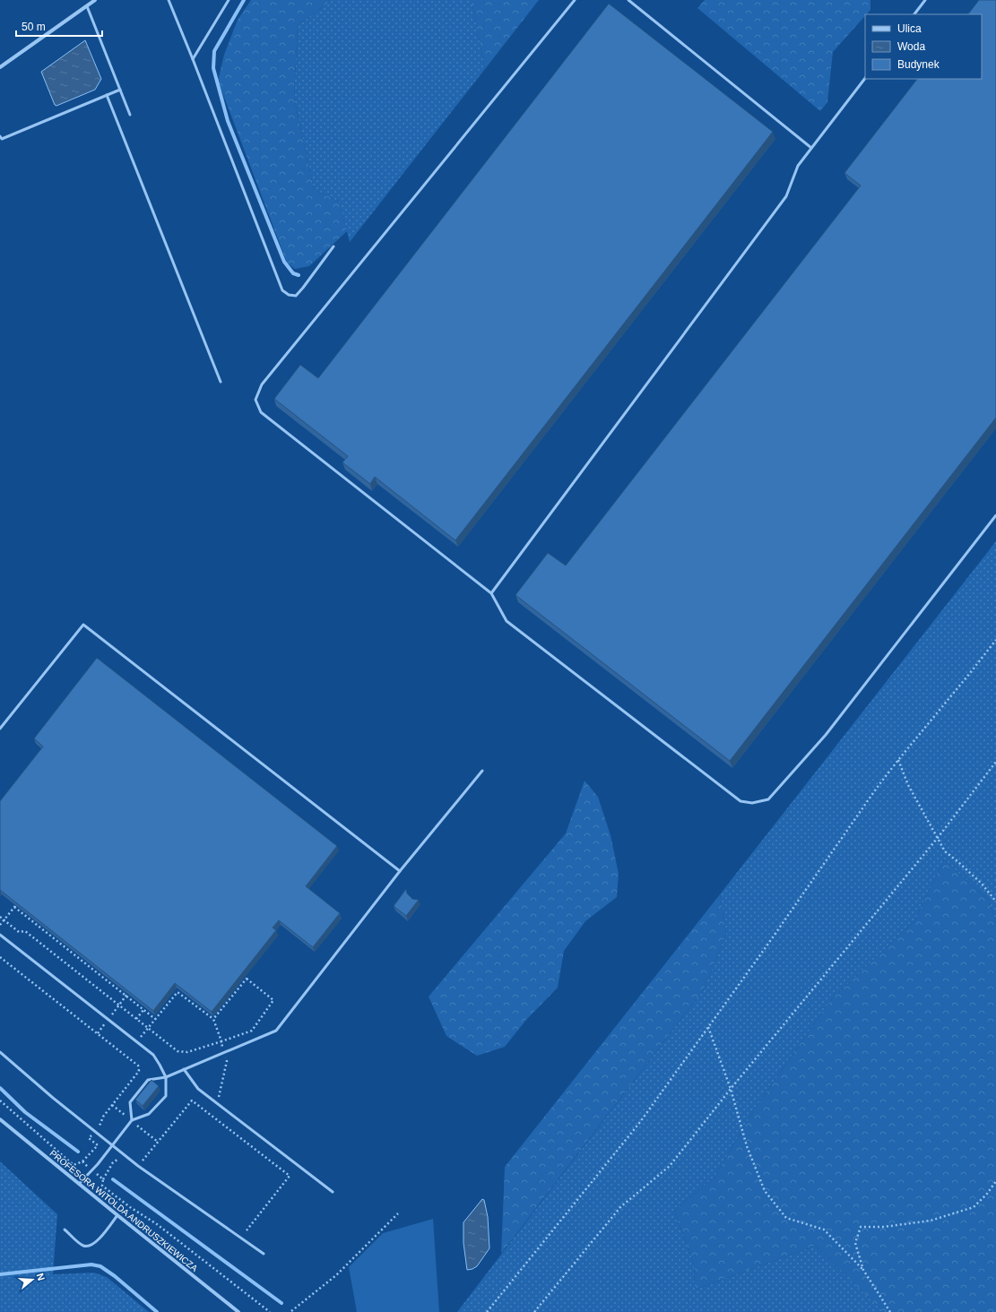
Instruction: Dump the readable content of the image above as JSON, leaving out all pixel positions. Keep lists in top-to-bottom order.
{
  "streets": {
    "street": ["PROFESORA WITOLDA ANDRUSZKIEWICZA"]
  },
  "legend": ["Ulica", "Woda", "Budynek"],
  "scale_bar": "50 m",
  "north": "right"
}
